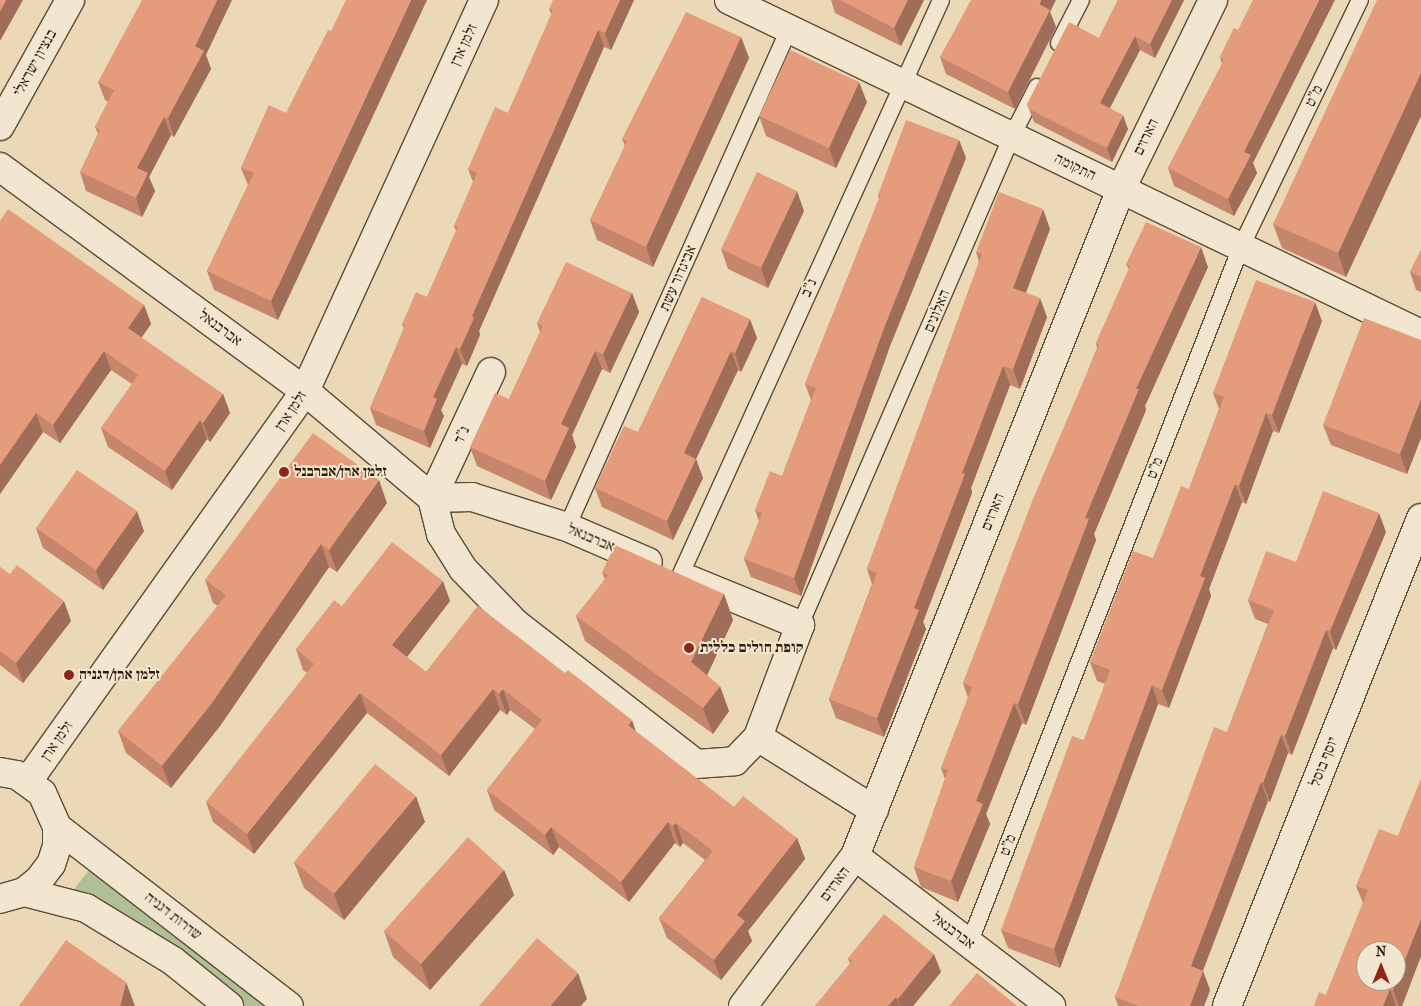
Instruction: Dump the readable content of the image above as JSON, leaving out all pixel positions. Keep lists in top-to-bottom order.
{
  "streets": {
    "street": [
      "זלמן ארן",
      "בנציון ישראלי",
      "הארזים",
      "התקומה",
      "אברבנאל",
      "נ\"ד",
      "יוסף בוסל",
      "שדרות דגניה"
    ],
    "lane": [
      "מ\"ט",
      "אביגדור עשת",
      "נ\"ב",
      "האלונים"
    ]
  },
  "crossings": [
    ["זלמן ארן", "אברבנאל"],
    ["מ\"ט", "התקומה"],
    ["מ\"ט", "אברבנאל"],
    ["הארזים", "התקומה"],
    ["הארזים", "אברבנאל"],
    ["התקומה", "אביגדור עשת"],
    ["התקומה", "נ\"ב"],
    ["התקומה", "האלונים"],
    ["אביגדור עשת", "אברבנאל"],
    ["נ\"ב", "אברבנאל"],
    ["האלונים", "אברבנאל"],
    ["אברבנאל", "נ\"ד"]
  ],
  "places": ["זלמן ארן/אברבנל", "קופת חולים כללית", "זלמן ארן/דגניה"],
  "north": "top"
}
